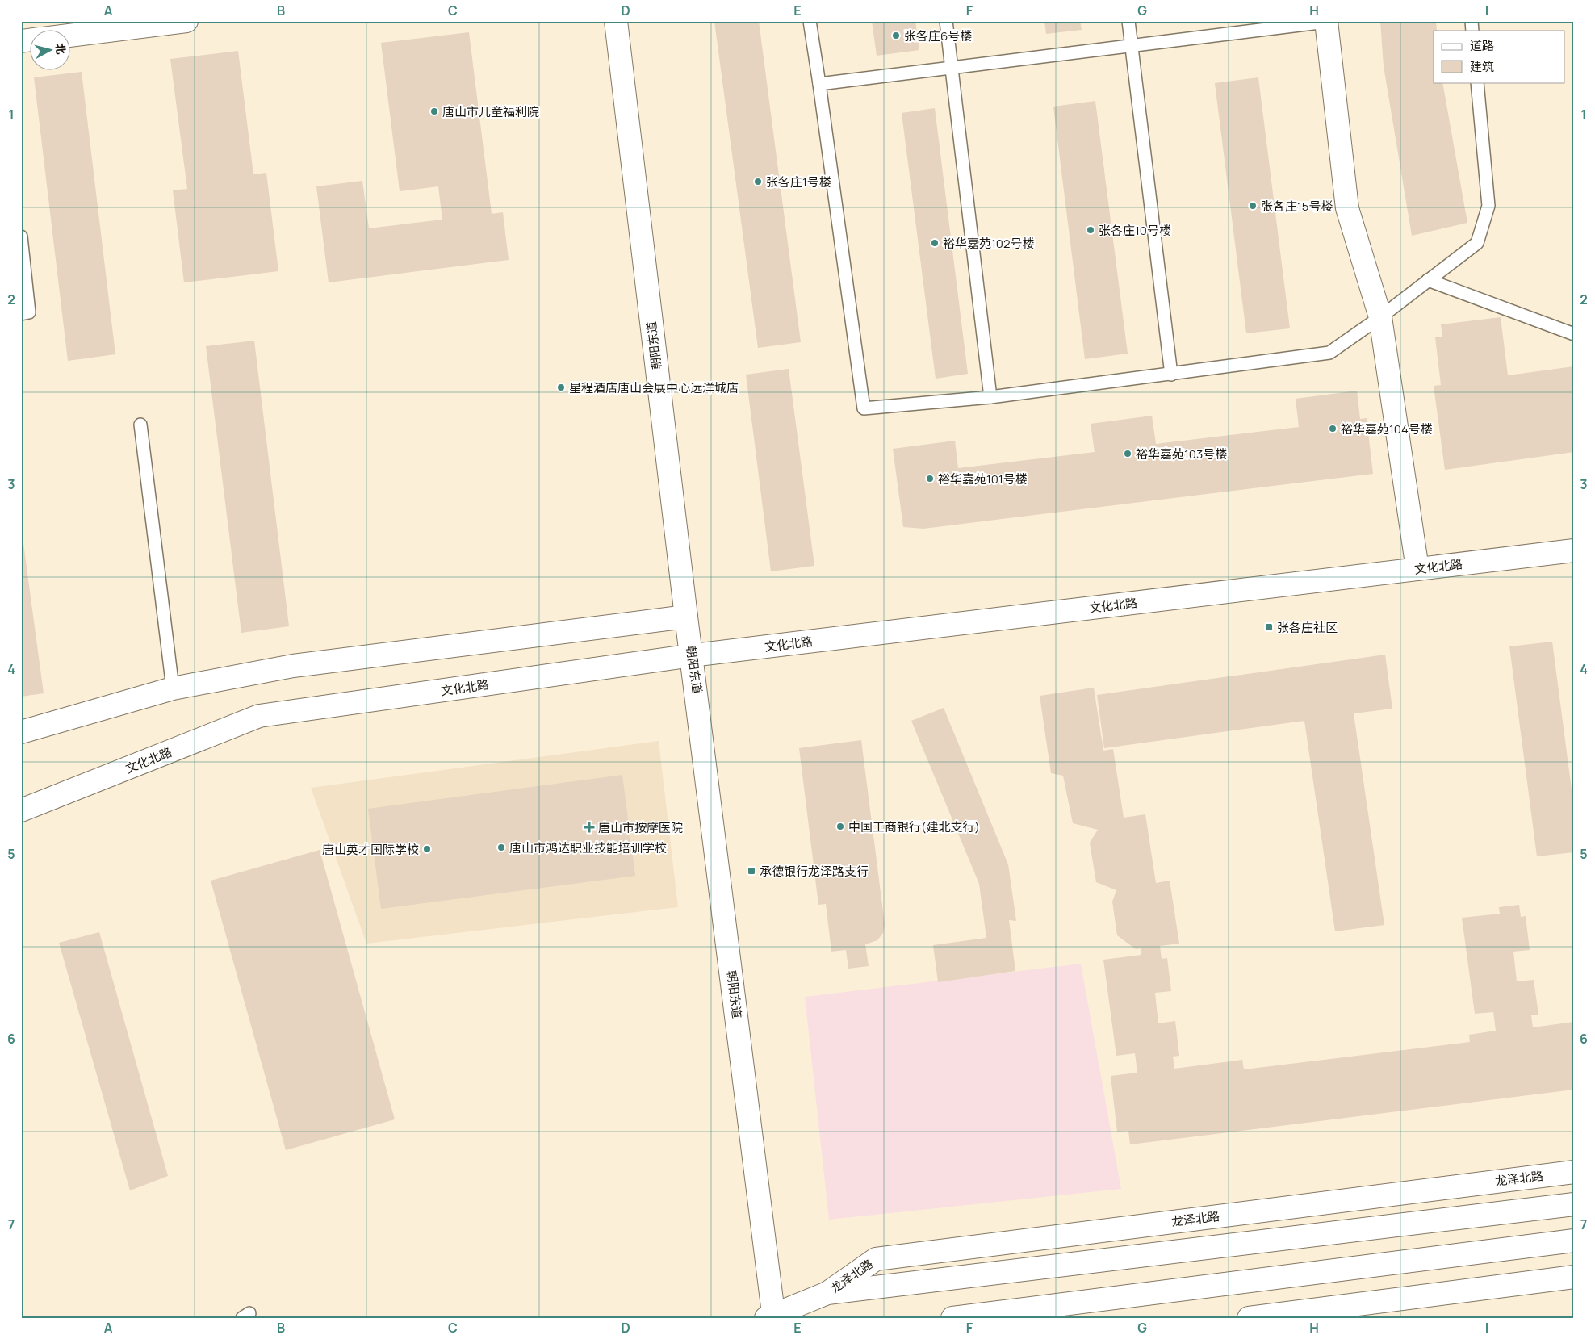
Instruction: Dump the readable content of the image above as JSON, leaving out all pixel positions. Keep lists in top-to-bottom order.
{
  "streets": {
    "street": ["朝阳东道", "文化北路", "龙泽北路"]
  },
  "crossings": [
    ["朝阳东道", "文化北路"],
    ["朝阳东道", "龙泽北路"]
  ],
  "places": {
    "other": [
      "张各庄6号楼",
      "唐山市儿童福利院",
      "张各庄1号楼",
      "张各庄15号楼",
      "张各庄10号楼",
      "裕华嘉苑102号楼",
      "星程酒店唐山会展中心远洋城店",
      "裕华嘉苑104号楼",
      "裕华嘉苑103号楼",
      "裕华嘉苑101号楼",
      "中国工商银行(建北支行)",
      "唐山市鸿达职业技能培训学校",
      "唐山英才国际学校"
    ],
    "transit": ["张各庄社区", "承德银行龙泽路支行"],
    "health": ["唐山市按摩医院"]
  },
  "legend": ["道路", "建筑"],
  "north": "right",
  "grid": {
    "columns": [
      "A",
      "B",
      "C",
      "D",
      "E",
      "F",
      "G",
      "H",
      "I"
    ],
    "rows": [
      "1",
      "2",
      "3",
      "4",
      "5",
      "6",
      "7"
    ]
  }
}
